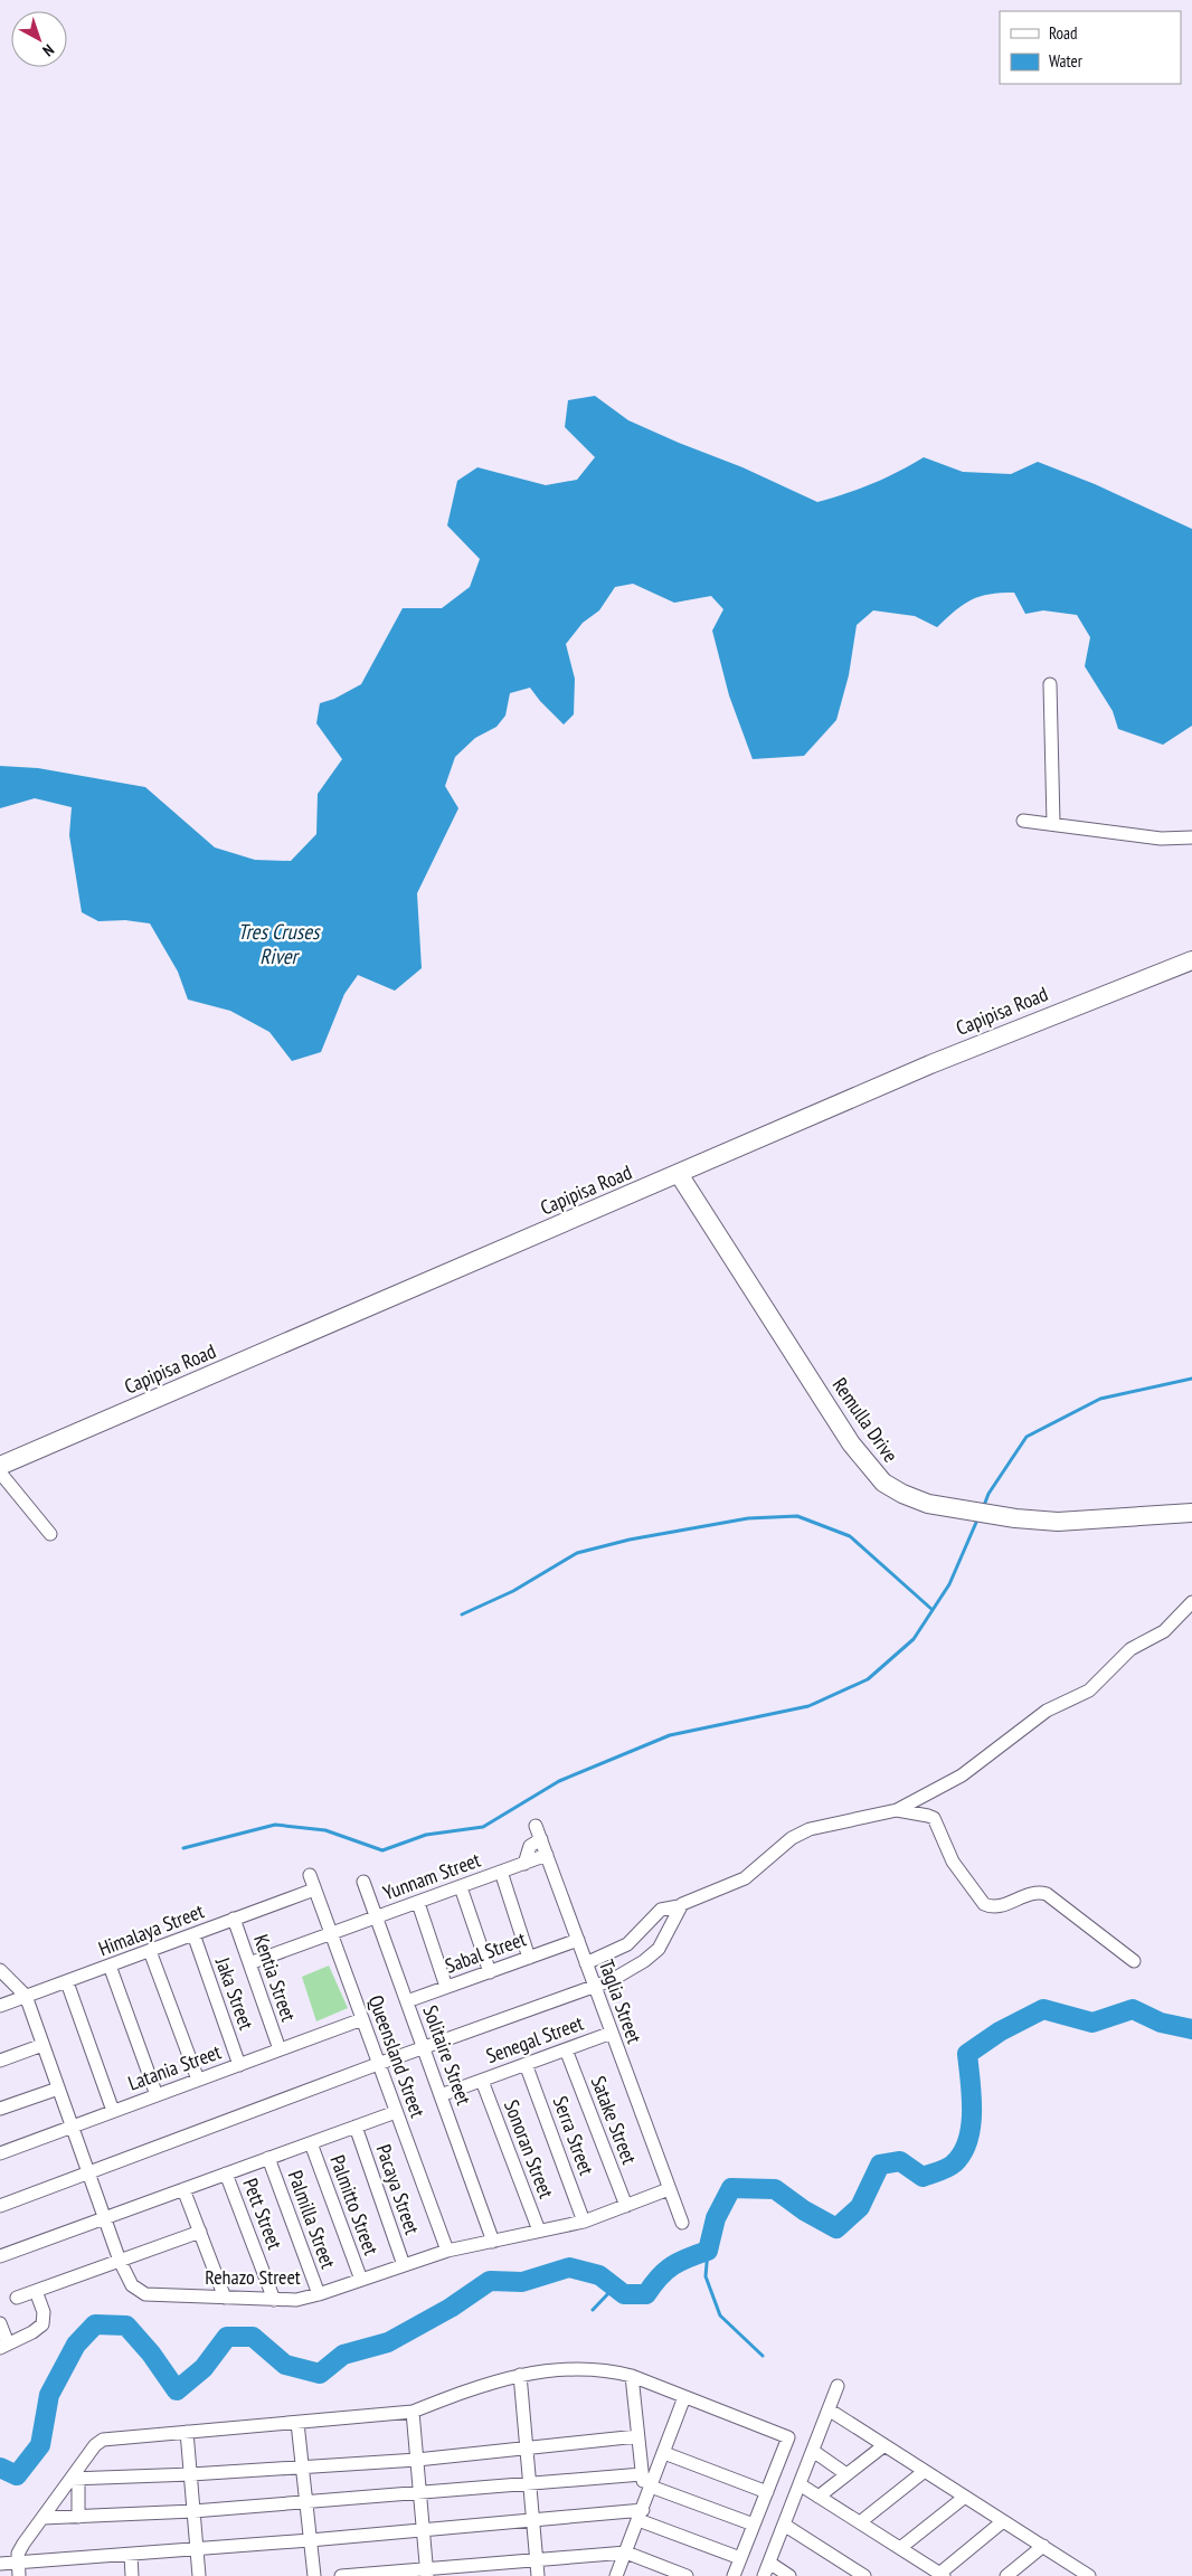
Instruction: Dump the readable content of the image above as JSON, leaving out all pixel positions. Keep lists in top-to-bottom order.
{
  "streets": {
    "main road": ["Capipisa Road", "Remulla Drive"],
    "street": [
      "Yunnam Street",
      "Himalaya Street",
      "Sabal Street",
      "Kentia Street",
      "Jaka Street",
      "Taglia Street",
      "Senegal Street",
      "Solitaire Street",
      "Queensland Street",
      "Latania Street",
      "Satake Street",
      "Serra Street",
      "Sonoran Street",
      "Pacaya Street",
      "Palmitto Street",
      "Pett Street",
      "Palmilla Street",
      "Rehazo Street"
    ]
  },
  "crossings": [
    ["Capipisa Road", "Remulla Drive"],
    ["Yunnam Street", "Kentia Street"],
    ["Yunnam Street", "Taglia Street"],
    ["Yunnam Street", "Solitaire Street"],
    ["Yunnam Street", "Queensland Street"],
    ["Himalaya Street", "Kentia Street"],
    ["Himalaya Street", "Jaka Street"],
    ["Himalaya Street", "Queensland Street"],
    ["Himalaya Street", "Rehazo Street"],
    ["Sabal Street", "Taglia Street"],
    ["Sabal Street", "Solitaire Street"],
    ["Kentia Street", "Latania Street"],
    ["Jaka Street", "Latania Street"],
    ["Taglia Street", "Senegal Street"],
    ["Taglia Street", "Rehazo Street"],
    ["Senegal Street", "Solitaire Street"],
    ["Senegal Street", "Satake Street"],
    ["Senegal Street", "Serra Street"],
    ["Senegal Street", "Sonoran Street"],
    ["Solitaire Street", "Rehazo Street"],
    ["Queensland Street", "Latania Street"],
    ["Queensland Street", "Rehazo Street"],
    ["Latania Street", "Rehazo Street"],
    ["Satake Street", "Rehazo Street"],
    ["Serra Street", "Rehazo Street"],
    ["Sonoran Street", "Rehazo Street"],
    ["Pacaya Street", "Rehazo Street"],
    ["Palmitto Street", "Rehazo Street"],
    ["Pett Street", "Rehazo Street"],
    ["Palmilla Street", "Rehazo Street"]
  ],
  "water": ["Tres Cruses River"],
  "legend": ["Road", "Water"],
  "north": "bottom right"
}
